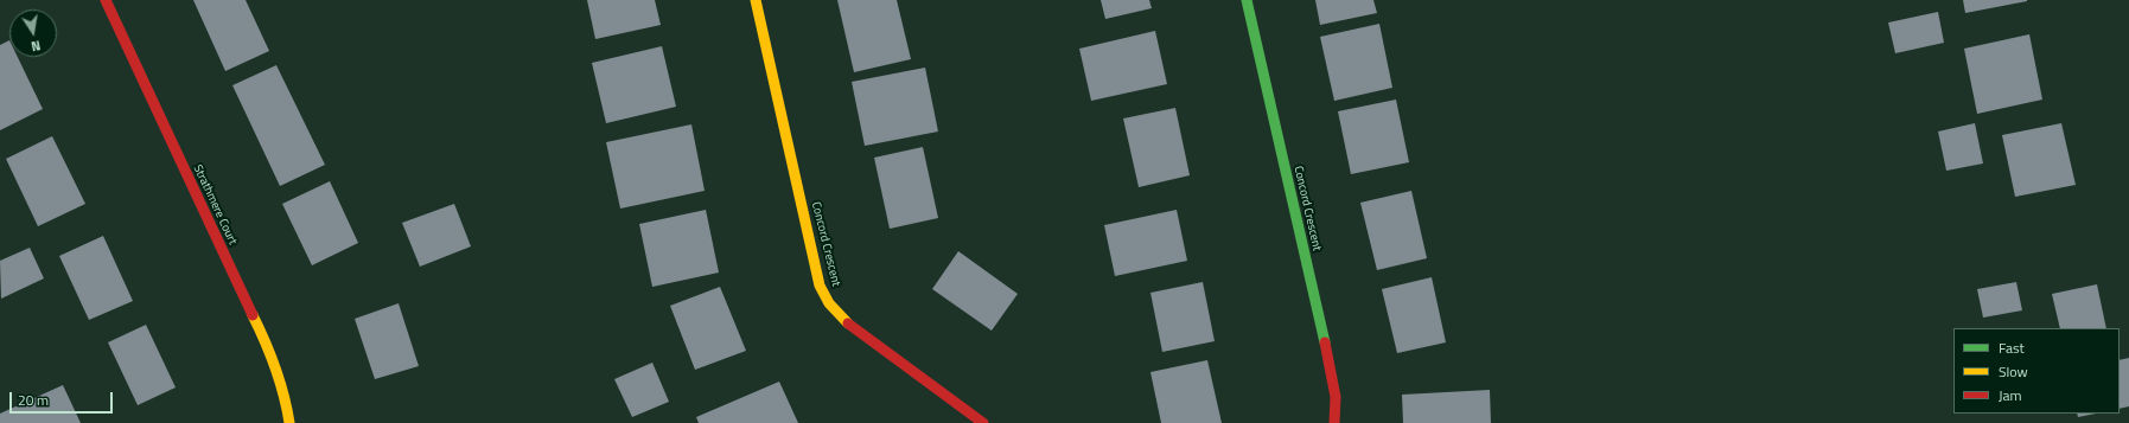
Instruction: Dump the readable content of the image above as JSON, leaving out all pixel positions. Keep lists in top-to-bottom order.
{
  "streets": {
    "street": ["Strathmere Court", "Concord Crescent"]
  },
  "legend": ["Fast", "Slow", "Jam"],
  "scale_bar": "20 m",
  "north": "bottom"
}
